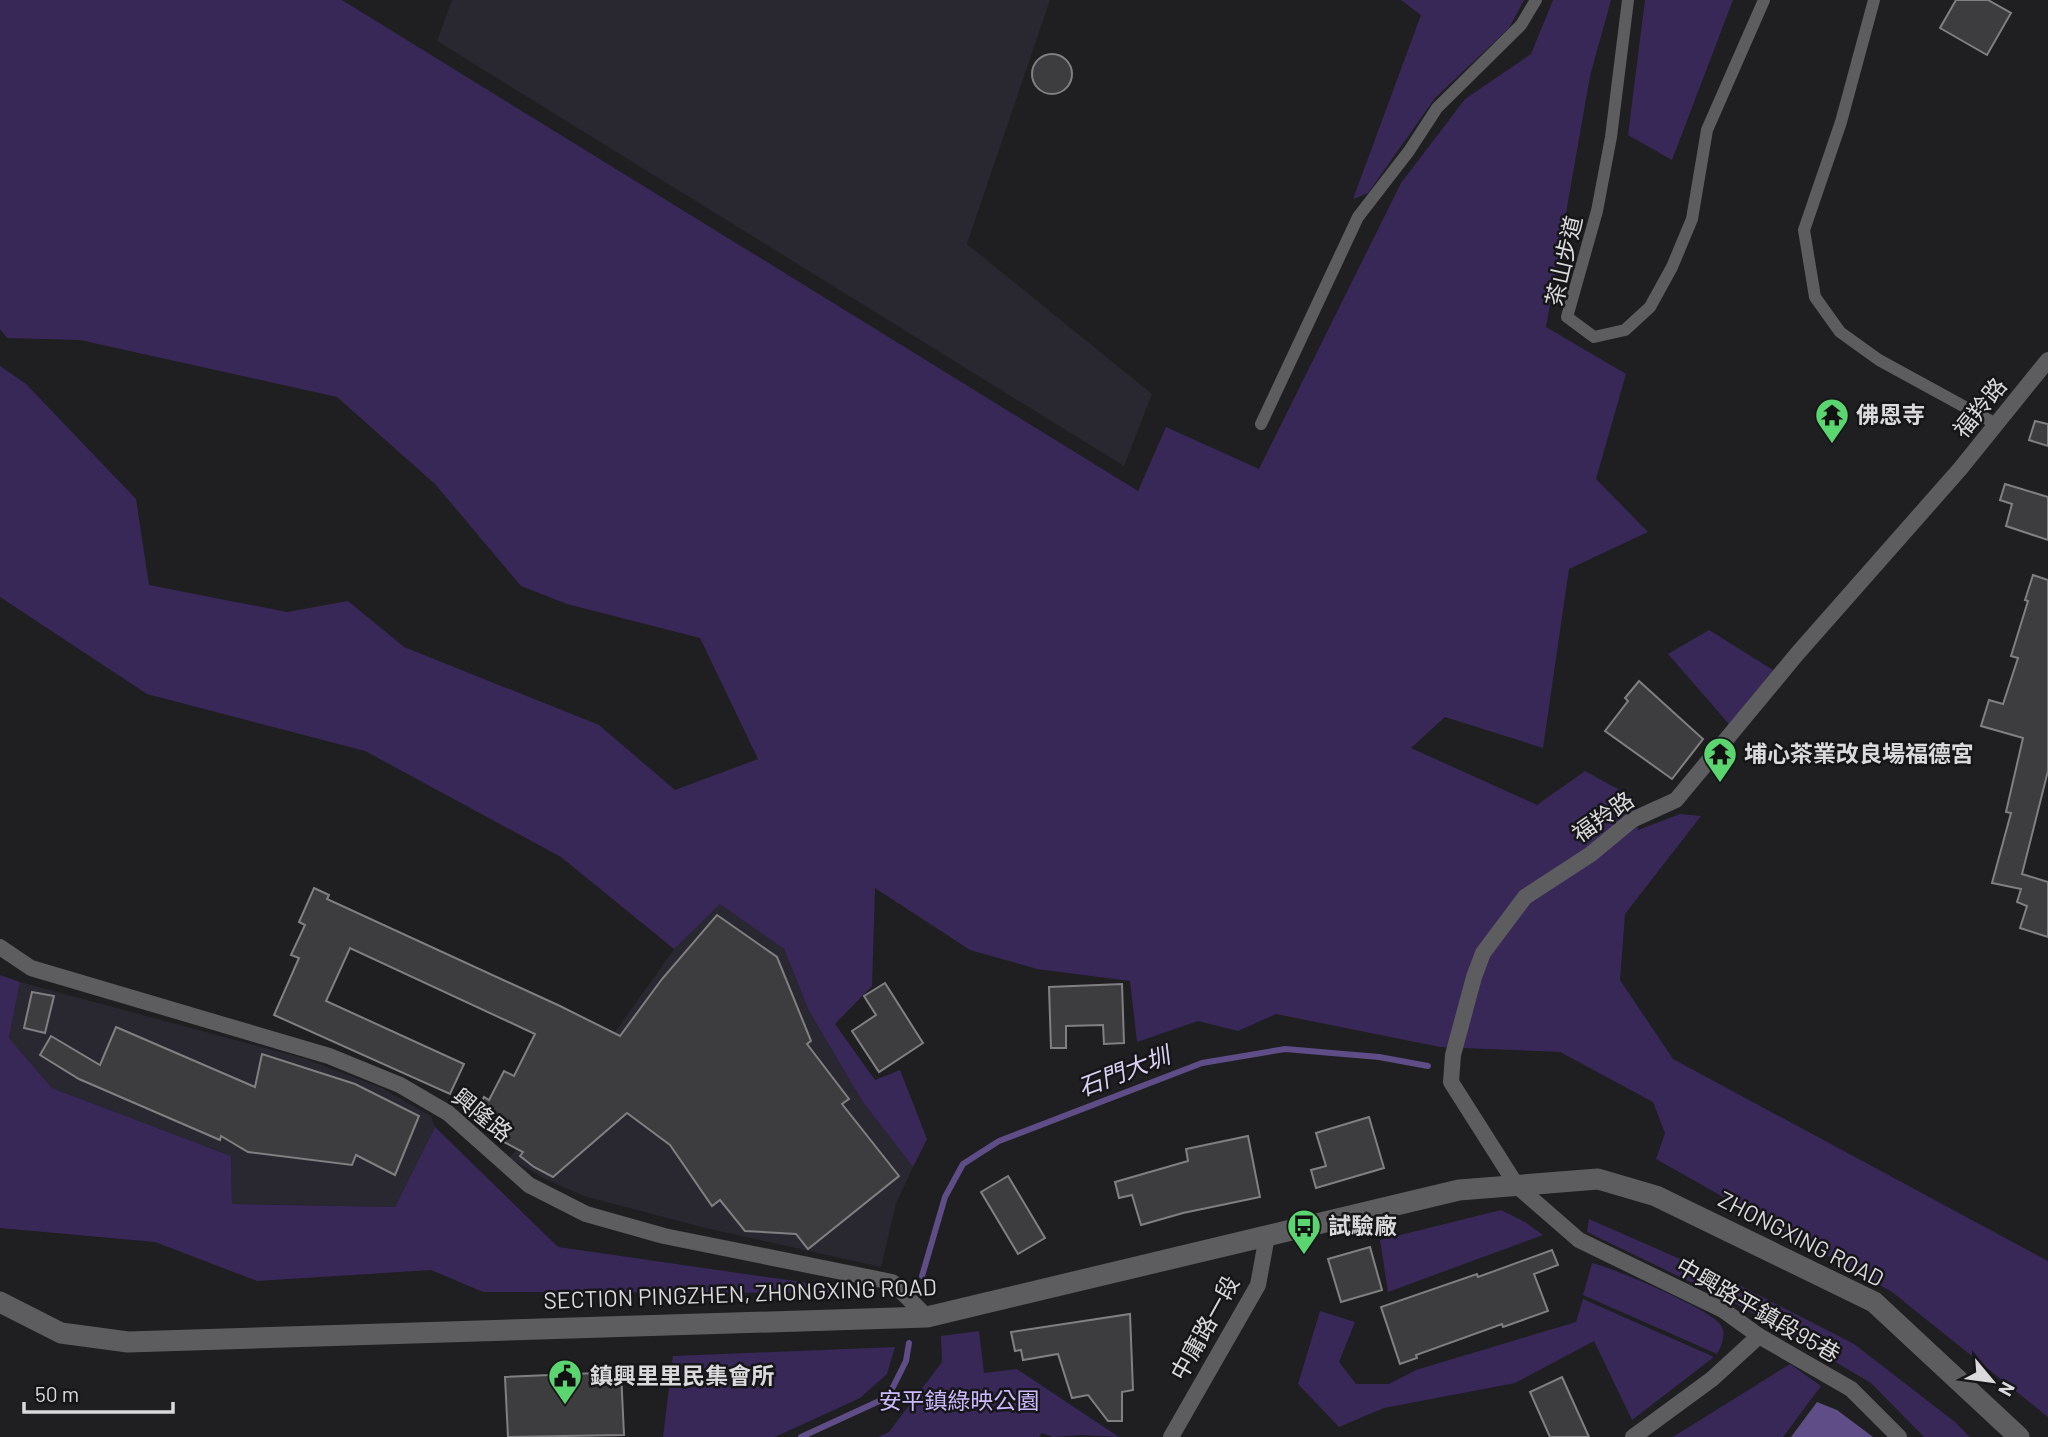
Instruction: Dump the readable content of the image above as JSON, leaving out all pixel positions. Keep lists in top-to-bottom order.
{
  "streets": {
    "street": [
      "茶山步道",
      "福羚路",
      "興隆路",
      "ZHONGXING ROAD",
      "SECTION PINGZHEN, ZHONGXING ROAD",
      "中興路平鎮段95巷",
      "中庸路一段"
    ]
  },
  "crossings": [
    ["福羚路", "ZHONGXING ROAD"],
    ["福羚路", "SECTION PINGZHEN, ZHONGXING ROAD"],
    ["福羚路", "中興路平鎮段95巷"],
    ["興隆路", "SECTION PINGZHEN, ZHONGXING ROAD"],
    ["ZHONGXING ROAD", "SECTION PINGZHEN, ZHONGXING ROAD"],
    ["ZHONGXING ROAD", "中興路平鎮段95巷"],
    ["SECTION PINGZHEN, ZHONGXING ROAD", "中興路平鎮段95巷"],
    ["SECTION PINGZHEN, ZHONGXING ROAD", "中庸路一段"]
  ],
  "water": ["石門大圳"],
  "parks": ["安平鎮綠映公園"],
  "places": {
    "temple": ["佛恩寺", "埔心茶業改良場福德宮"],
    "bus stop": ["試驗廠"],
    "public building": ["鎮興里里民集會所"]
  },
  "scale_bar": "50 m",
  "north": "bottom right"
}
